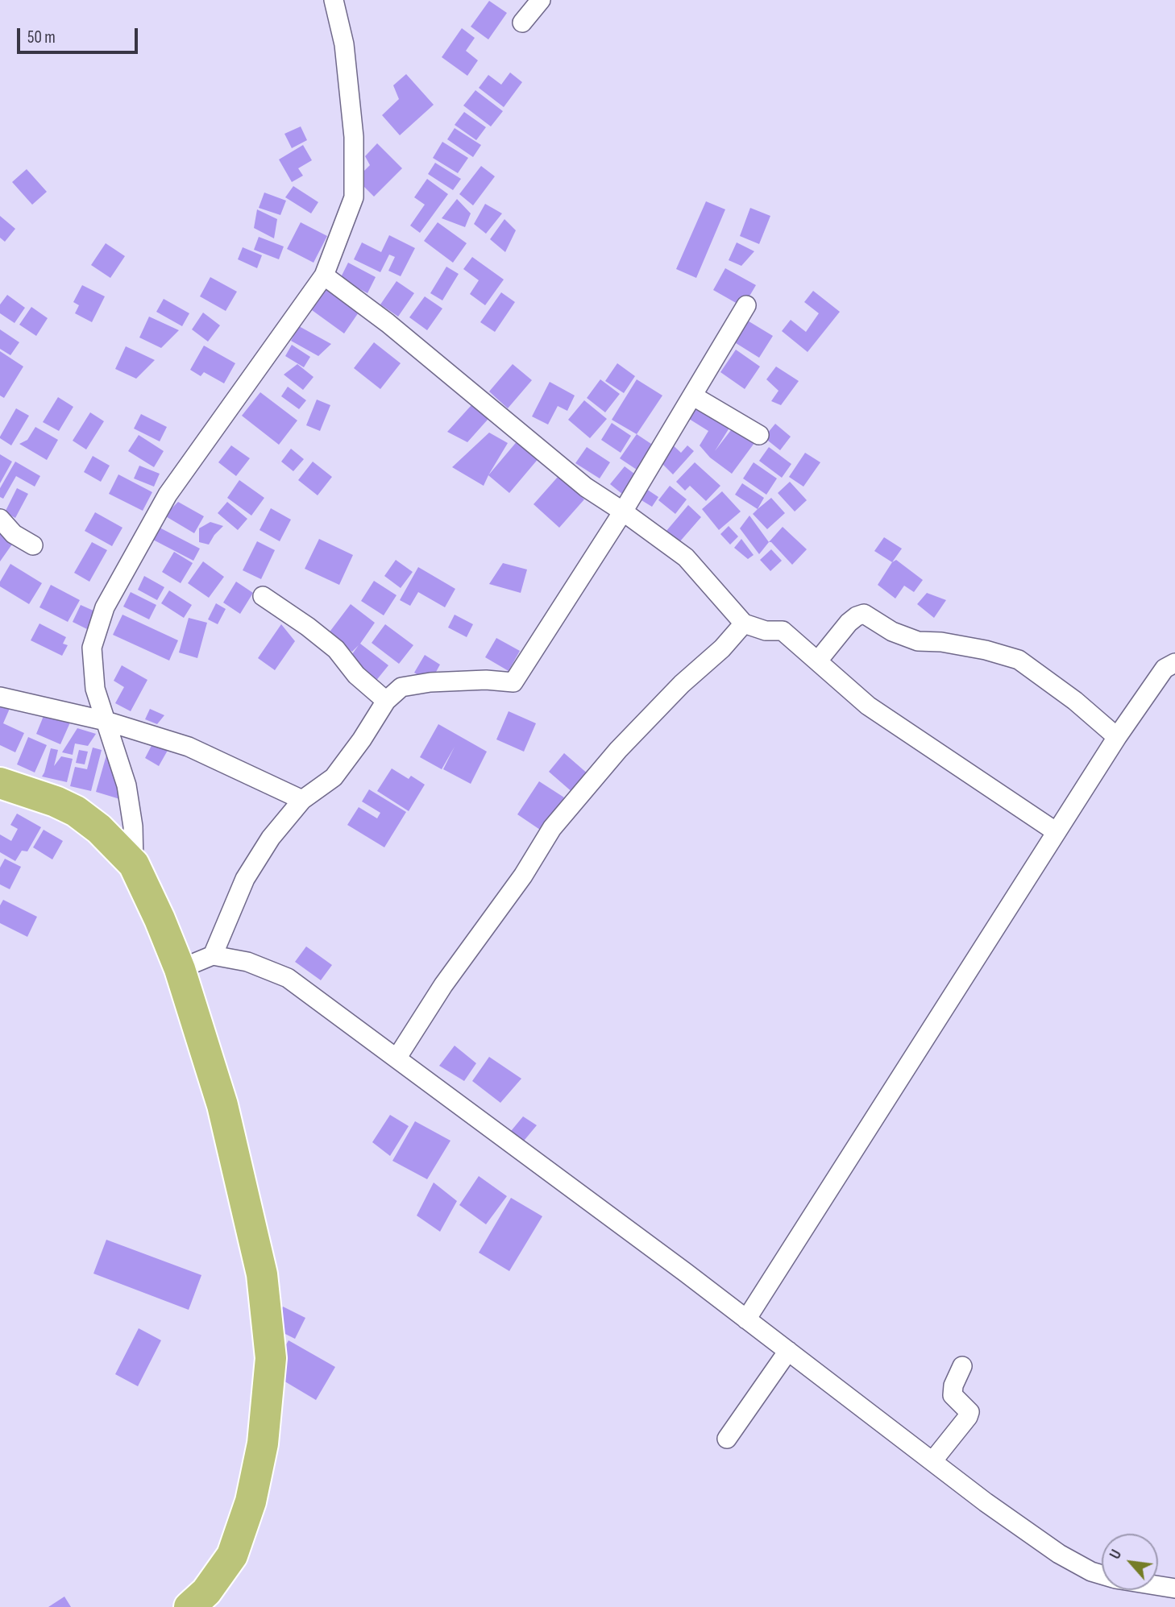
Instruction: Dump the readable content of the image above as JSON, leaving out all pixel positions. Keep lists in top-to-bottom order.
{
  "scale_bar": "50 m",
  "north": "top left"
}
